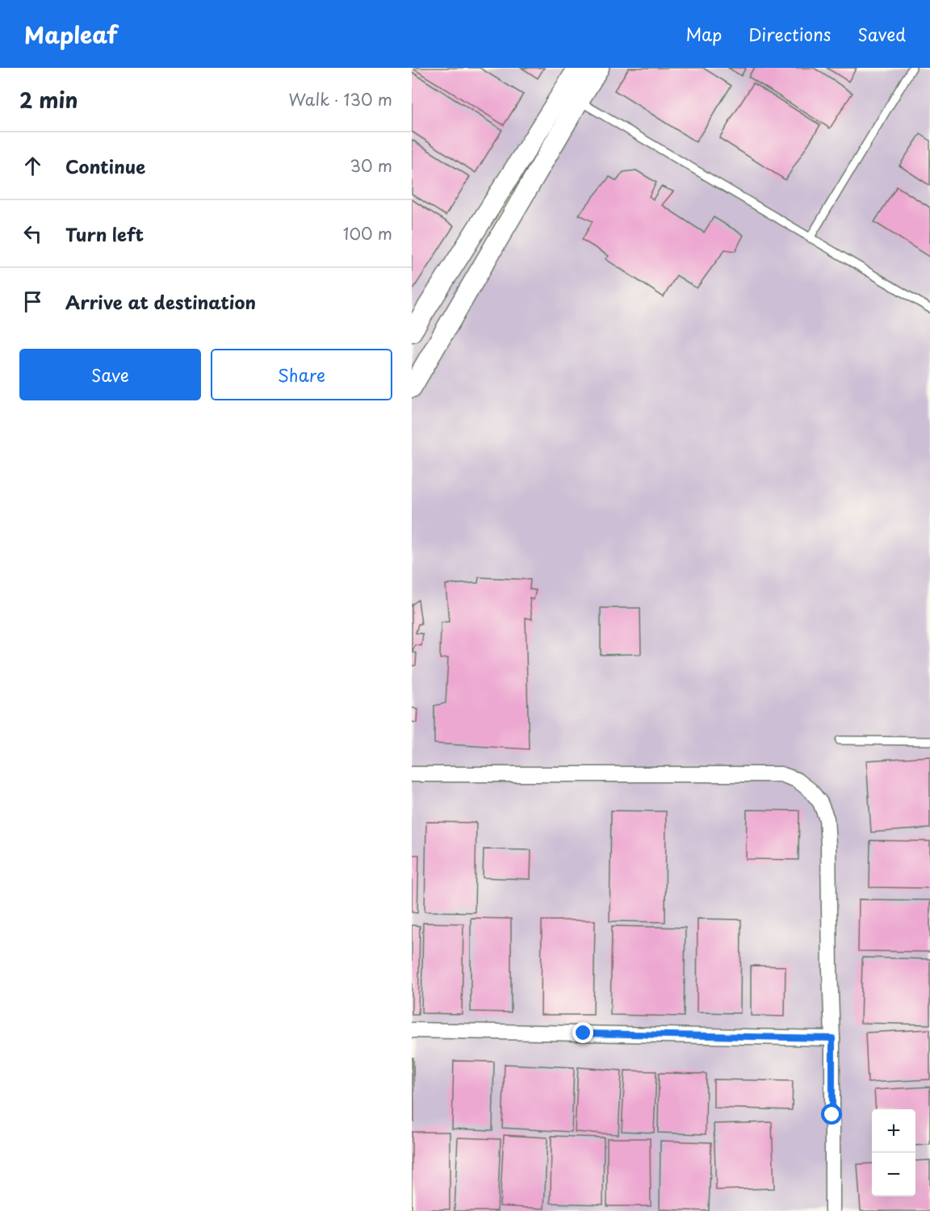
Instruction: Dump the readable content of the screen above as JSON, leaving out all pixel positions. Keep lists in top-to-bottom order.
{
  "page": {
    "header": "Mapleaf",
    "nav": ["Map", "Directions", "Saved"],
    "heading": ["2 min", "Walk · 130 m"],
    "list": [
      ["Continue", "30 m"],
      ["Turn left", "100 m"],
      "Arrive at destination"
    ],
    "buttons": ["Save", "Share"],
    "map_buttons": ["+", "−"]
  }
}
